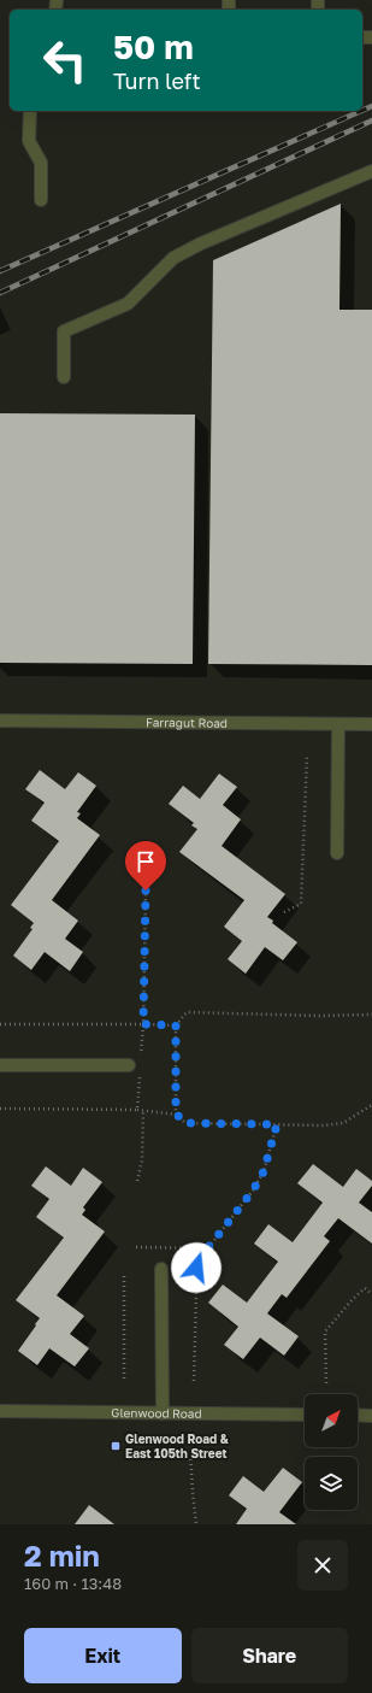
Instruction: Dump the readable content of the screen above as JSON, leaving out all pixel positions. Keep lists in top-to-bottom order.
{
  "streets": {
    "street": ["Farragut Road", "Glenwood Road"]
  },
  "places": {
    "transit": ["Glenwood Road & East 105th Street"]
  },
  "north": "top right",
  "page": {
    "turn": ["50 m", "Turn left"],
    "heading": ["2 min", "160 m · 13:48"],
    "buttons": ["Exit", "Share"]
  }
}
